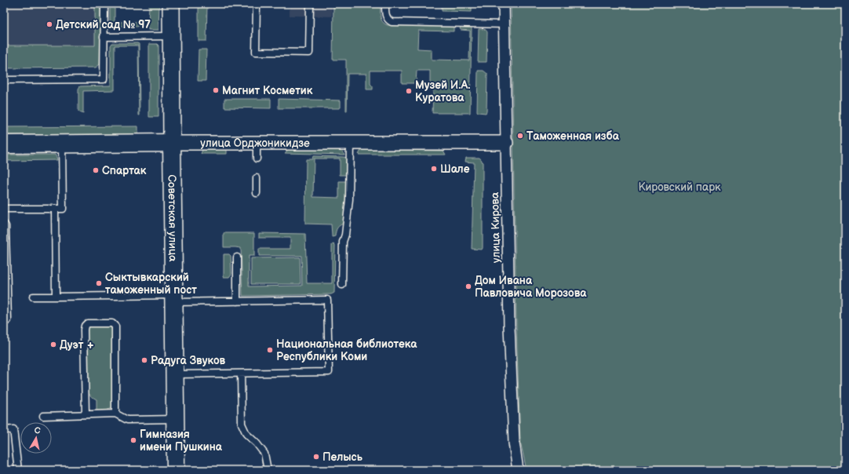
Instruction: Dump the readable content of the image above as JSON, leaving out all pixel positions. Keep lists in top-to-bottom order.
{
  "streets": {
    "main road": ["улица Орджоникидзе", "Советская улица"],
    "street": ["улица Кирова"]
  },
  "crossings": [
    ["улица Орджоникидзе", "Советская улица"],
    ["улица Орджоникидзе", "улица Кирова"]
  ],
  "parks": ["Кировский парк"],
  "places": [
    "Детский сад № 97",
    "Магнит Косметик",
    "Музей И.А. Куратова",
    "Таможенная изба",
    "Шале",
    "Спартак",
    "Сыктывкарский таможенный пост",
    "Дом Ивана Павловича Морозова",
    "Дуэт +",
    "Национальная библиотека Республики Коми",
    "Радуга Звуков",
    "Гимназия имени Пушкина",
    "Пелысь"
  ],
  "north": "top"
}
